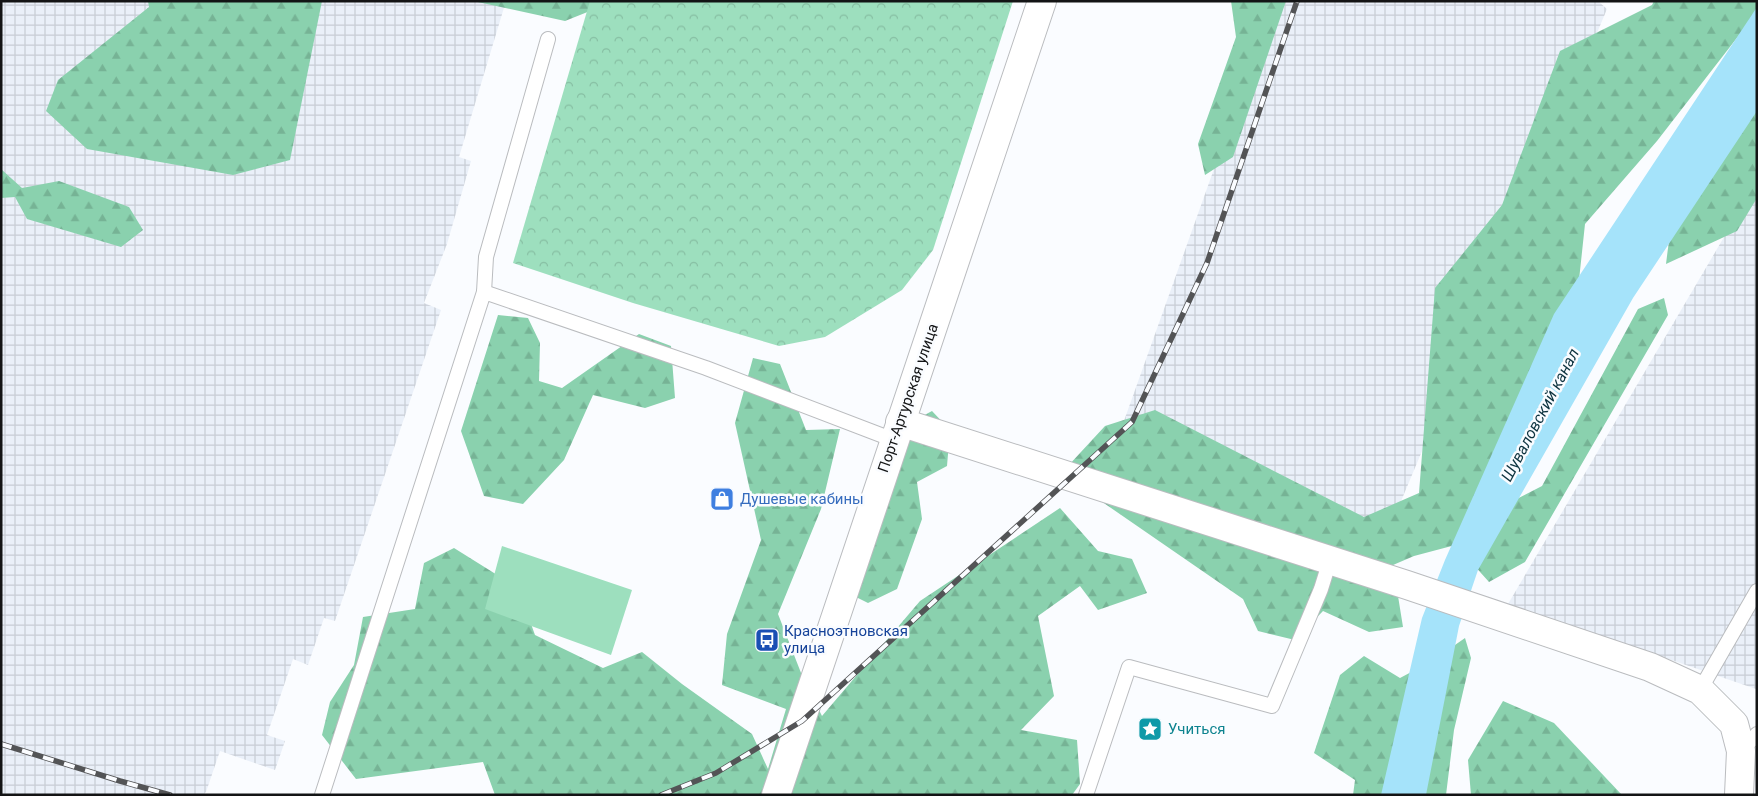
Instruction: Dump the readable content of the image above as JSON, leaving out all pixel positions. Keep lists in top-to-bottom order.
{
  "streets": {
    "street": ["Порт-Артурская улица"]
  },
  "water": ["Шуваловский канал"],
  "places": {
    "shop": ["Душевые кабины"],
    "bus stop": ["Красноэтновская улица"],
    "place": ["Учиться"]
  }
}
